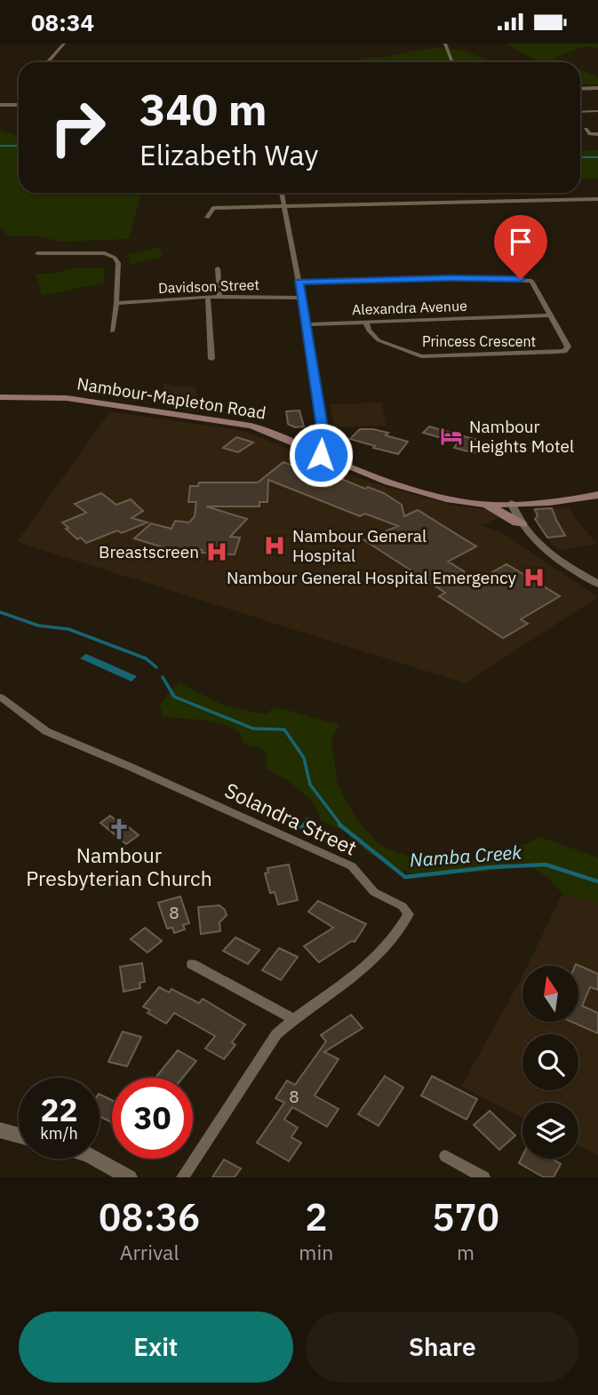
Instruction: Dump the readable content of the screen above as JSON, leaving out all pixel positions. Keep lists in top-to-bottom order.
{
  "streets": {
    "main road": ["Nambour-Mapleton Road"],
    "street": [
      "Davidson Street",
      "Alexandra Avenue",
      "Princess Crescent",
      "Solandra Street"
    ]
  },
  "crossings": [
    ["Alexandra Avenue", "Princess Crescent"]
  ],
  "water": ["Namba Creek"],
  "places": {
    "hotel": ["Nambour Heights Motel"],
    "hospital": ["Nambour General Hospital", "Breastscreen", "Nambour General Hospital Emergency"],
    "church": ["Nambour Presbyterian Church"]
  },
  "house_numbers": ["8", "8"],
  "north": "top",
  "page": {
    "status": "08:34",
    "turn": ["340 m", "Elizabeth Way"],
    "speed": "22 km/h",
    "limit": "30",
    "eta": [
      "08:36",
      "Arrival",
      "2",
      "min",
      "570",
      "m"
    ],
    "buttons": ["Exit", "Share"]
  }
}
